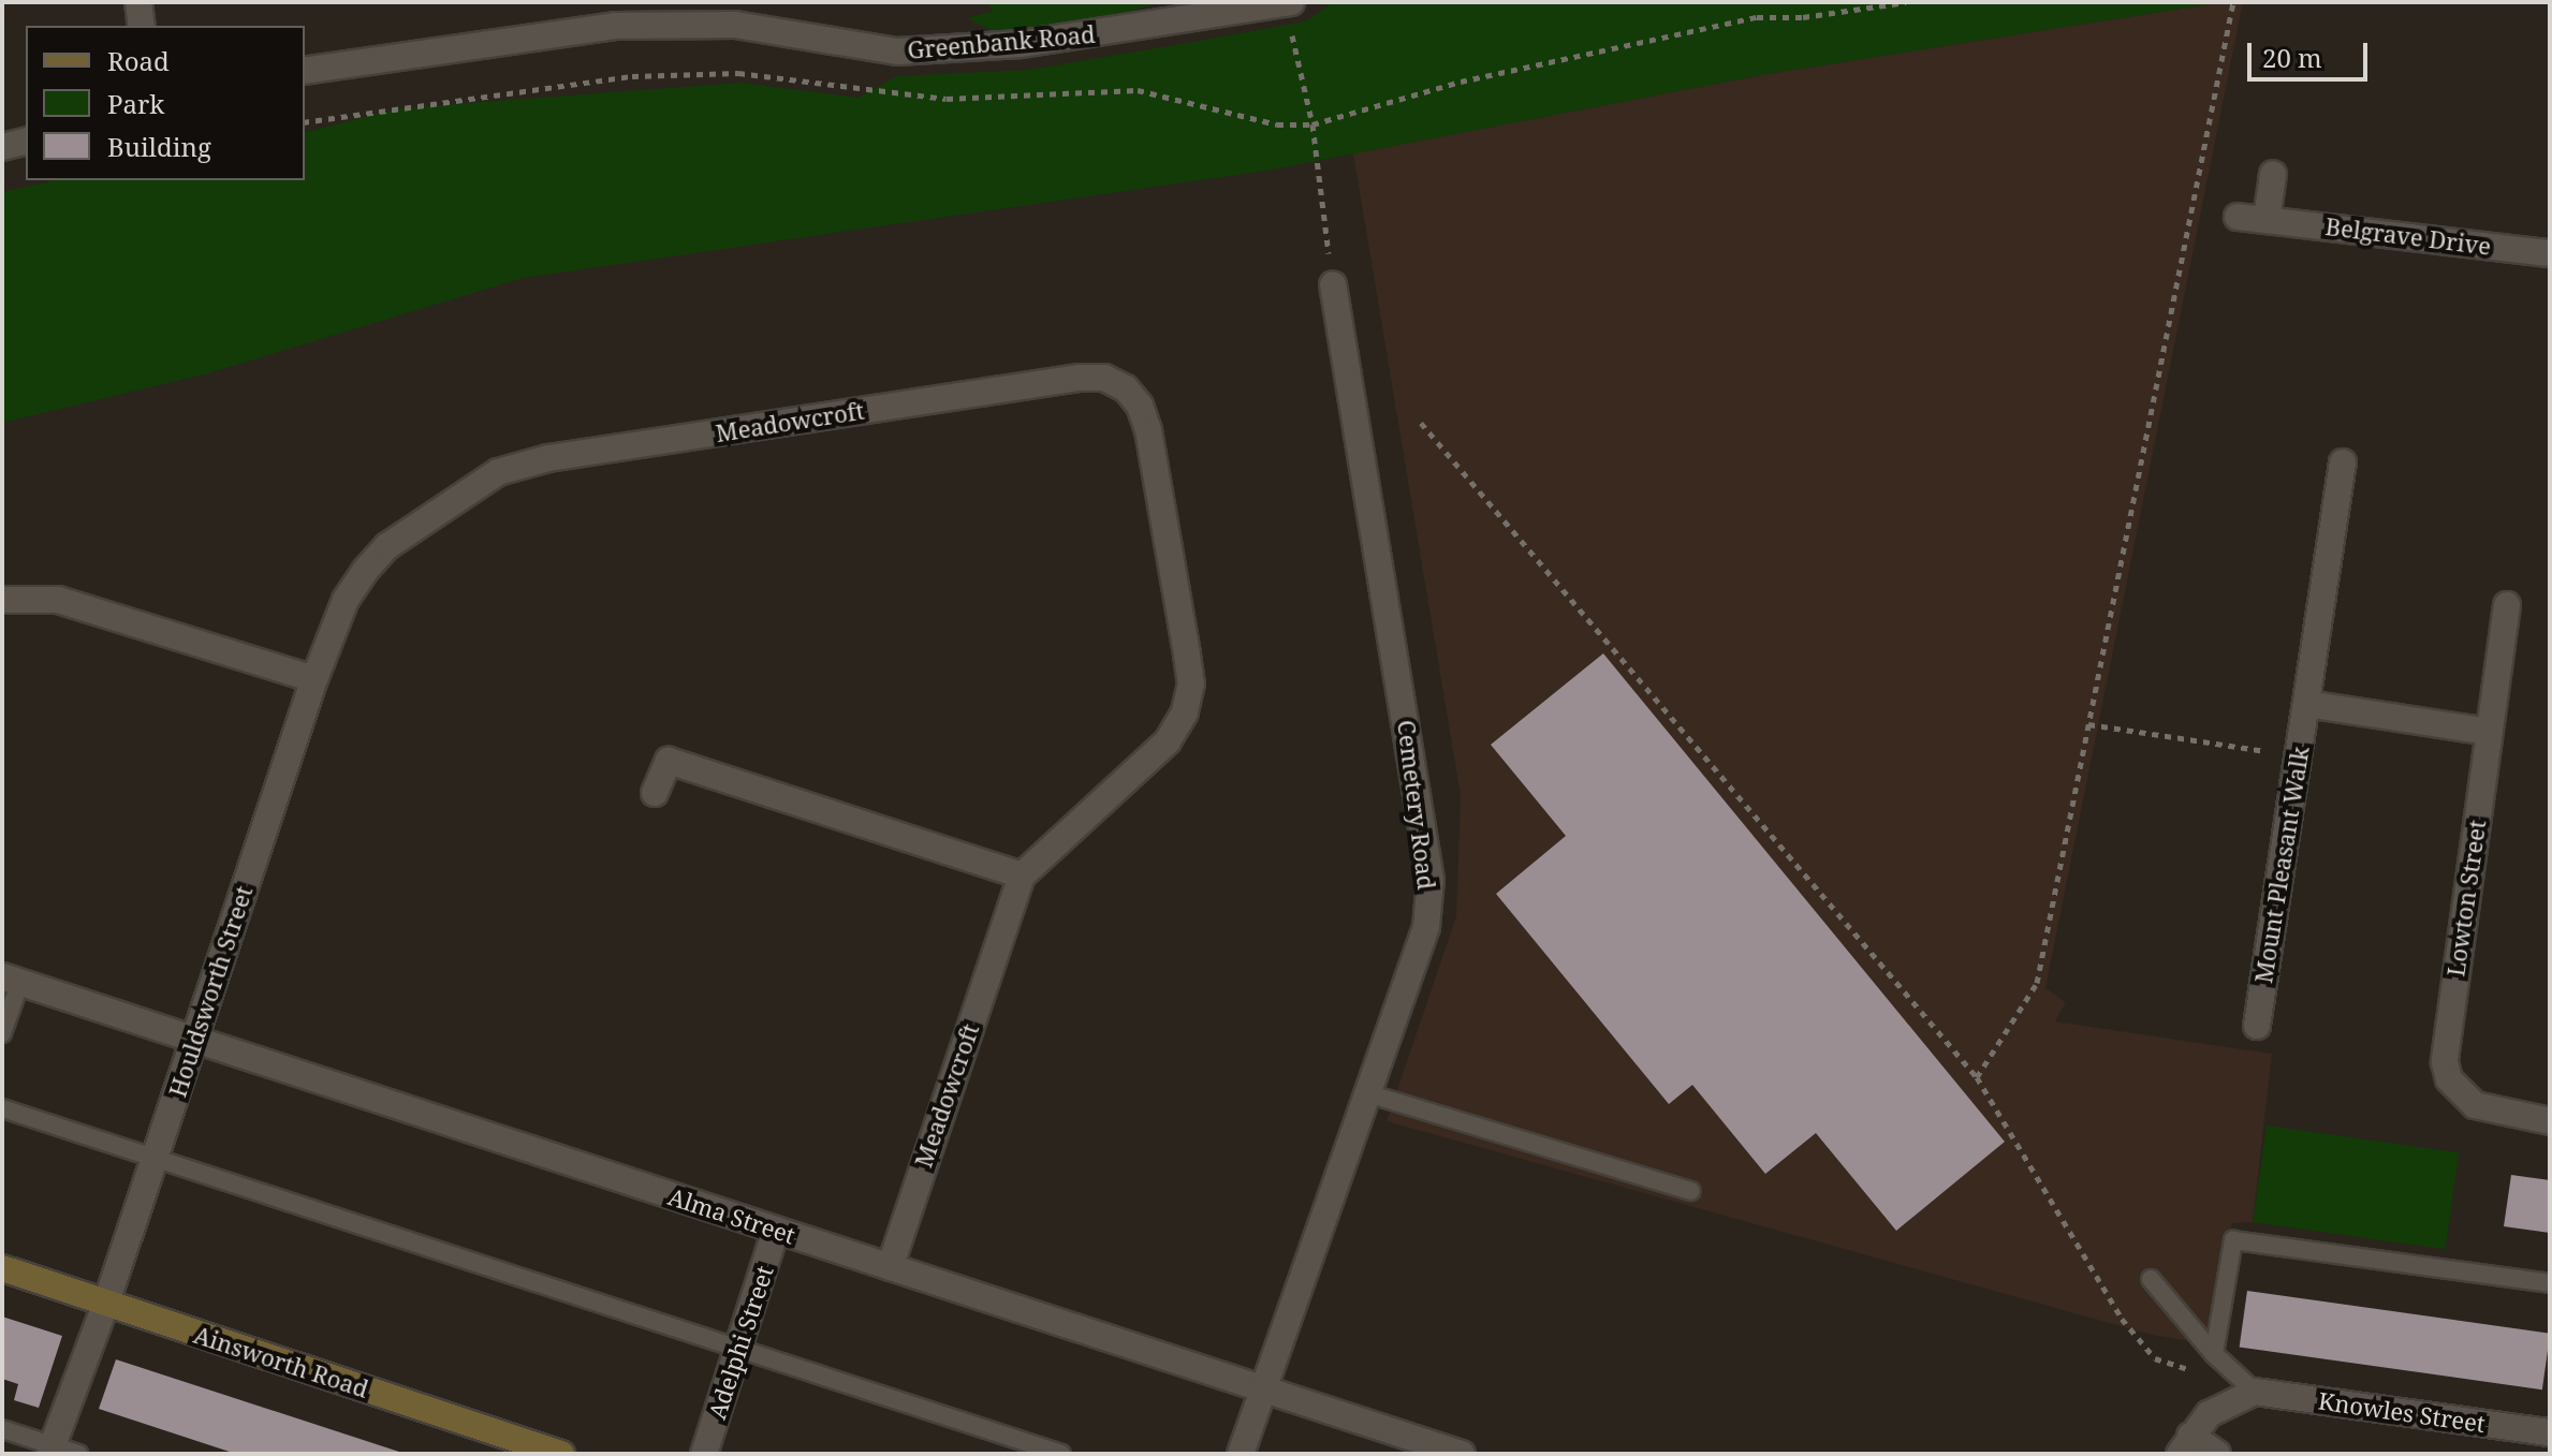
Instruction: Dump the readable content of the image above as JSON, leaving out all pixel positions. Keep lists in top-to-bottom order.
{
  "streets": {
    "main road": ["Ainsworth Road"],
    "street": [
      "Greenbank Road",
      "Belgrave Drive",
      "Meadowcroft",
      "Cemetery Road",
      "Mount Pleasant Walk",
      "Lowton Street",
      "Houldsworth Street",
      "Alma Street",
      "Adelphi Street",
      "Knowles Street"
    ]
  },
  "crossings": [
    ["Meadowcroft", "Houldsworth Street"],
    ["Meadowcroft", "Alma Street"],
    ["Cemetery Road", "Alma Street"],
    ["Houldsworth Street", "Alma Street"],
    ["Houldsworth Street", "Ainsworth Road"],
    ["Alma Street", "Adelphi Street"]
  ],
  "legend": ["Road", "Park", "Building"],
  "scale_bar": "20 m"
}
